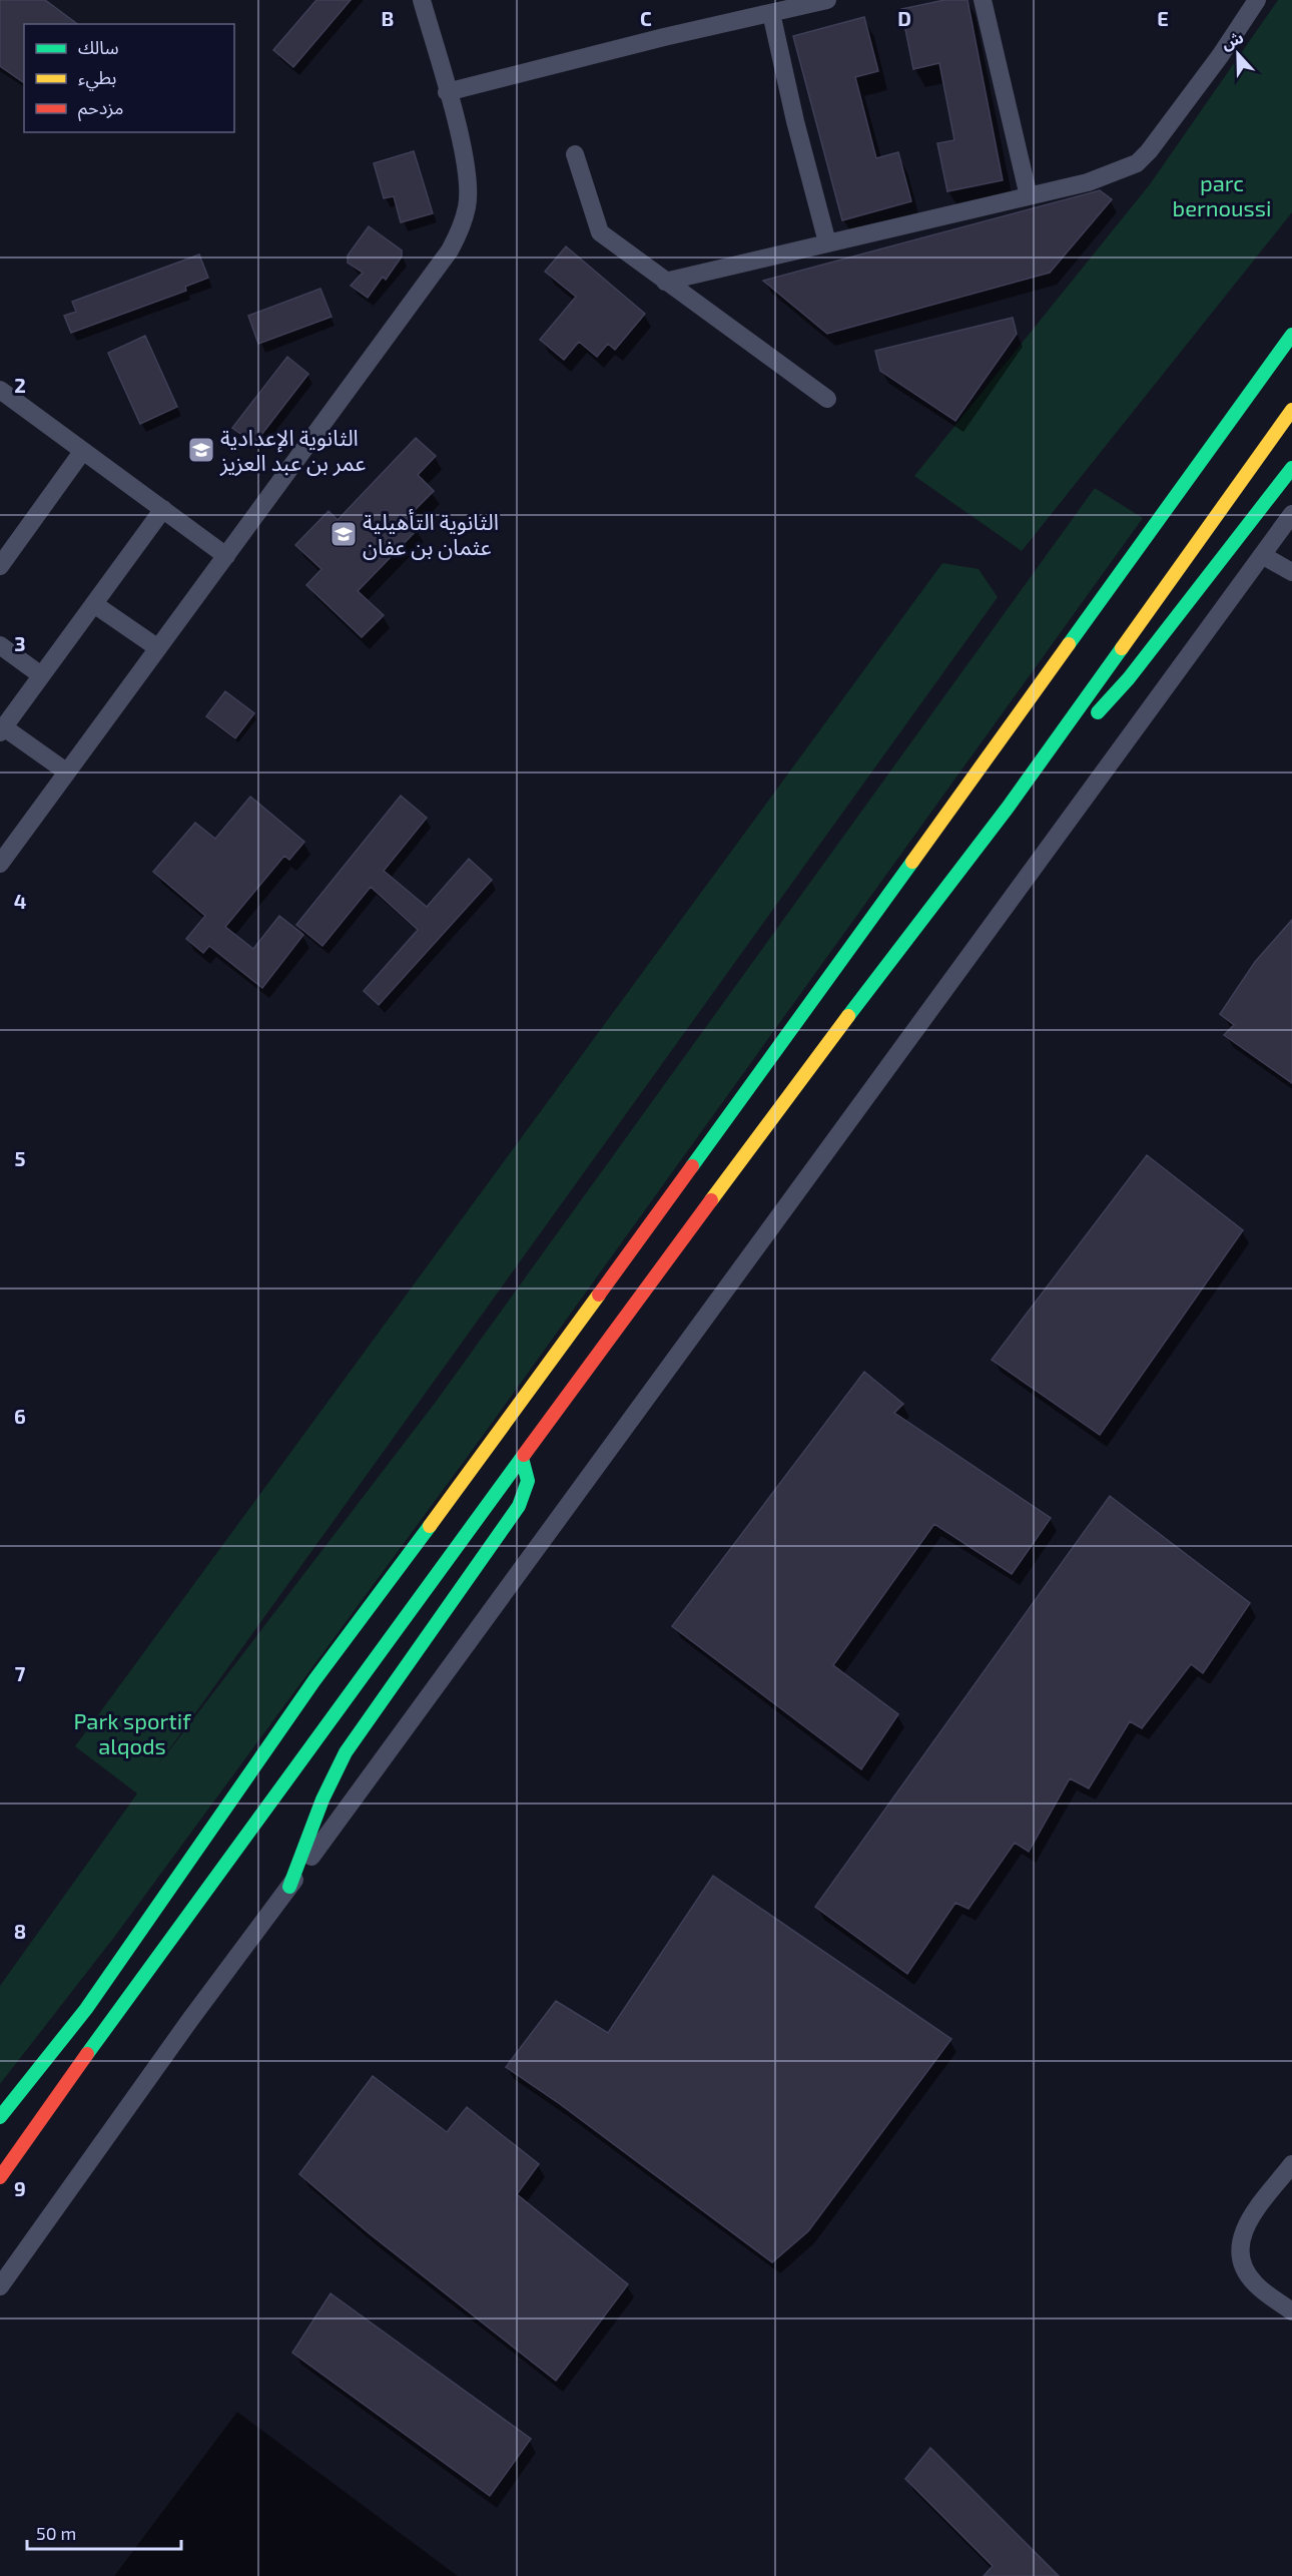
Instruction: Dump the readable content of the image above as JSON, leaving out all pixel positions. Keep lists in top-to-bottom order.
{
  "parks": ["parc bernoussi", "Park sportif alqods"],
  "places": {
    "school or university": ["الثانوية الإعدادية عمر بن عبد العزيز", "الثانوية التأهيلية عثمان بن عفان"]
  },
  "legend": ["سالك", "بطيء", "مزدحم"],
  "scale_bar": "50 m",
  "north": "top",
  "grid": {
    "columns": [
      "B",
      "C",
      "D",
      "E"
    ],
    "rows": [
      "2",
      "3",
      "4",
      "5",
      "6",
      "7",
      "8",
      "9"
    ]
  }
}
